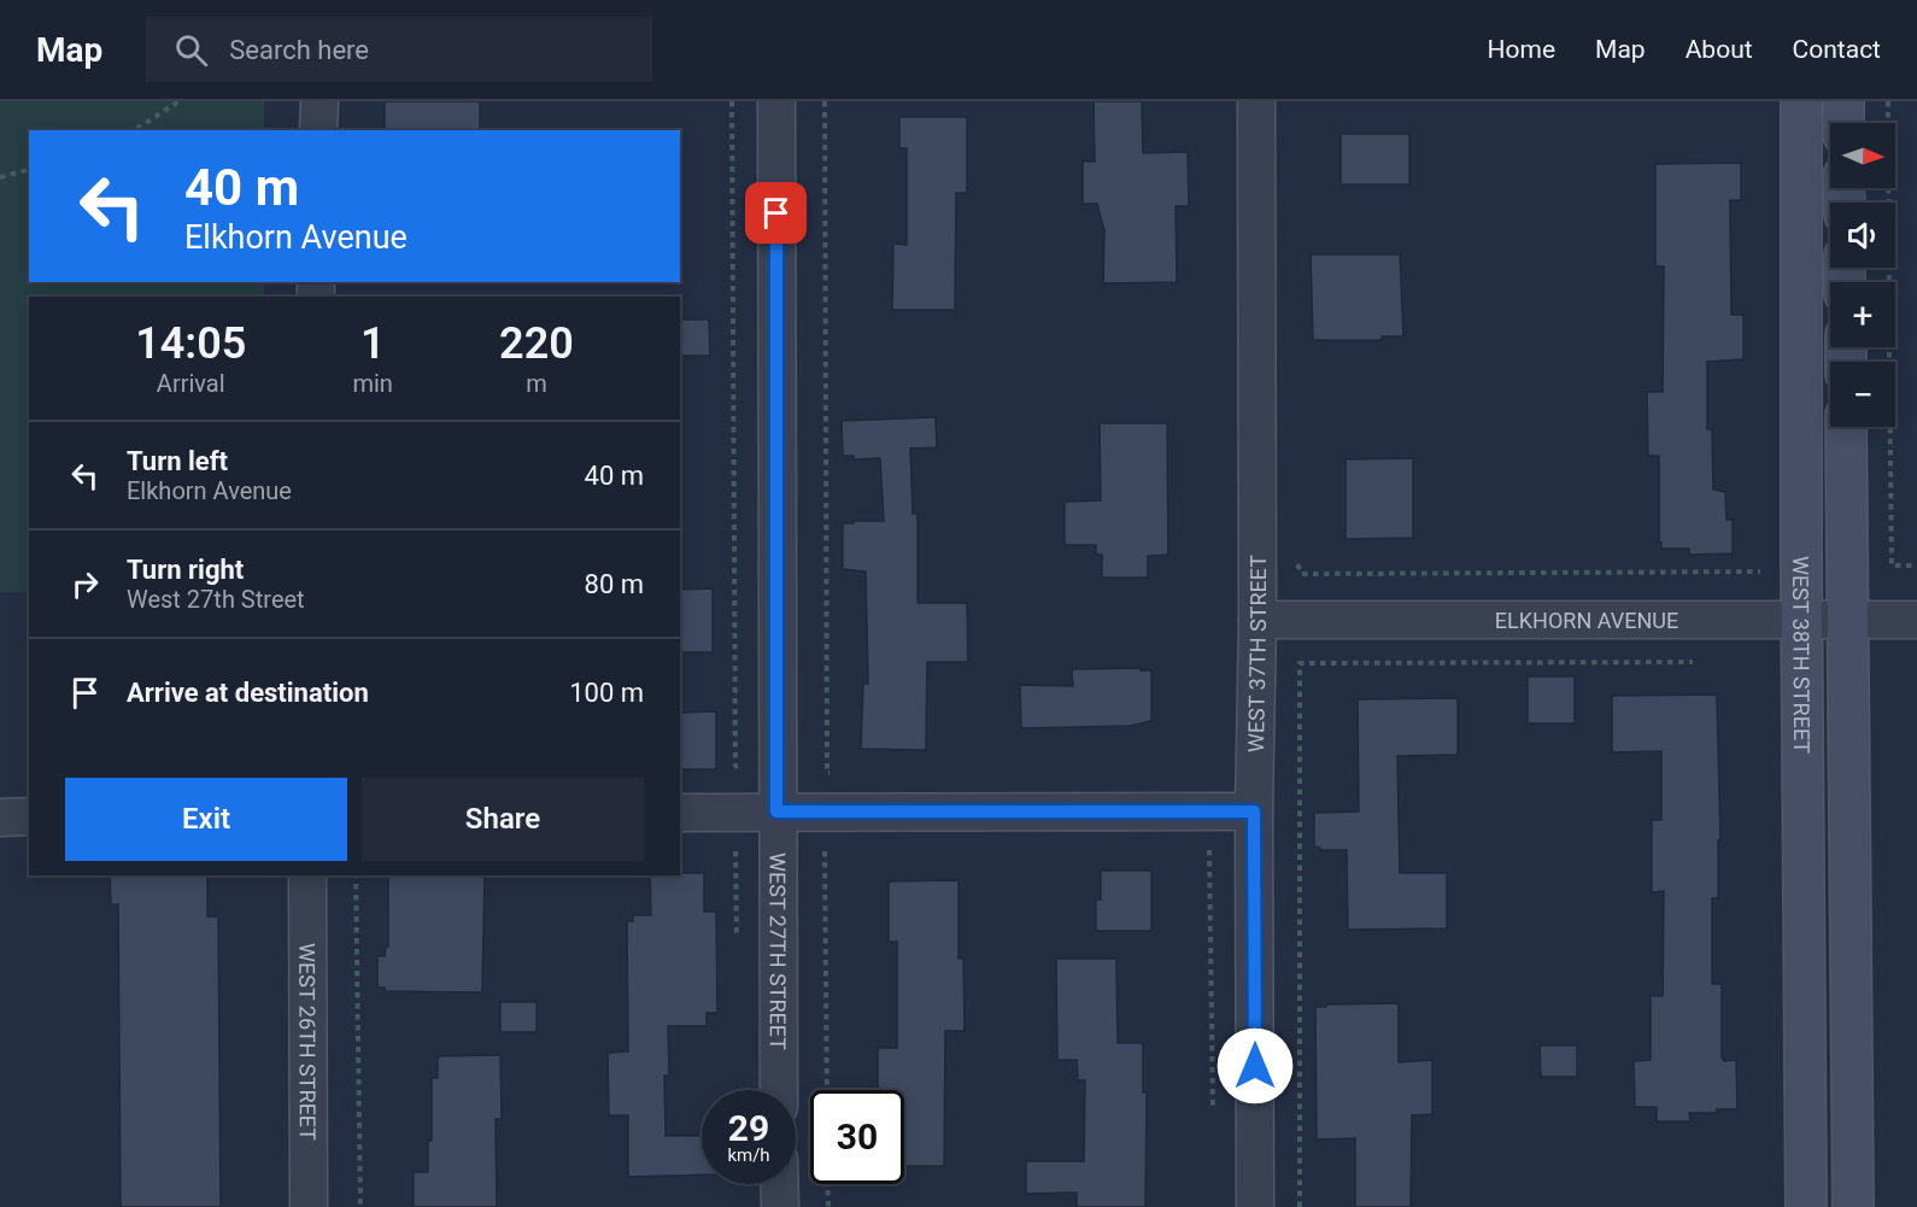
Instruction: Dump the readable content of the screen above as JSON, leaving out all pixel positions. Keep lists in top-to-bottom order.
{
  "streets": {
    "street": [
      "ELKHORN AVENUE",
      "WEST 37TH STREET",
      "WEST 38TH STREET",
      "WEST 27TH STREET",
      "WEST 26TH STREET"
    ]
  },
  "crossings": [
    ["ELKHORN AVENUE", "WEST 37TH STREET"],
    ["ELKHORN AVENUE", "WEST 38TH STREET"]
  ],
  "north": "right",
  "page": {
    "header": "Map",
    "search": "Search here",
    "nav": [
      "Home",
      "Map",
      "About",
      "Contact"
    ],
    "map_buttons": ["+", "−"],
    "turn": ["40 m", "Elkhorn Avenue"],
    "eta": [
      "14:05",
      "Arrival",
      "1",
      "min",
      "220",
      "m"
    ],
    "list": [
      {
        "name": "Turn left",
        "note": "Elkhorn Avenue",
        "value": "40 m"
      },
      {
        "name": "Turn right",
        "note": "West 27th Street",
        "value": "80 m"
      },
      {
        "name": "Arrive at destination",
        "value": "100 m"
      }
    ],
    "buttons": ["Exit", "Share"],
    "speed": "29 km/h",
    "limit": "30"
  }
}
